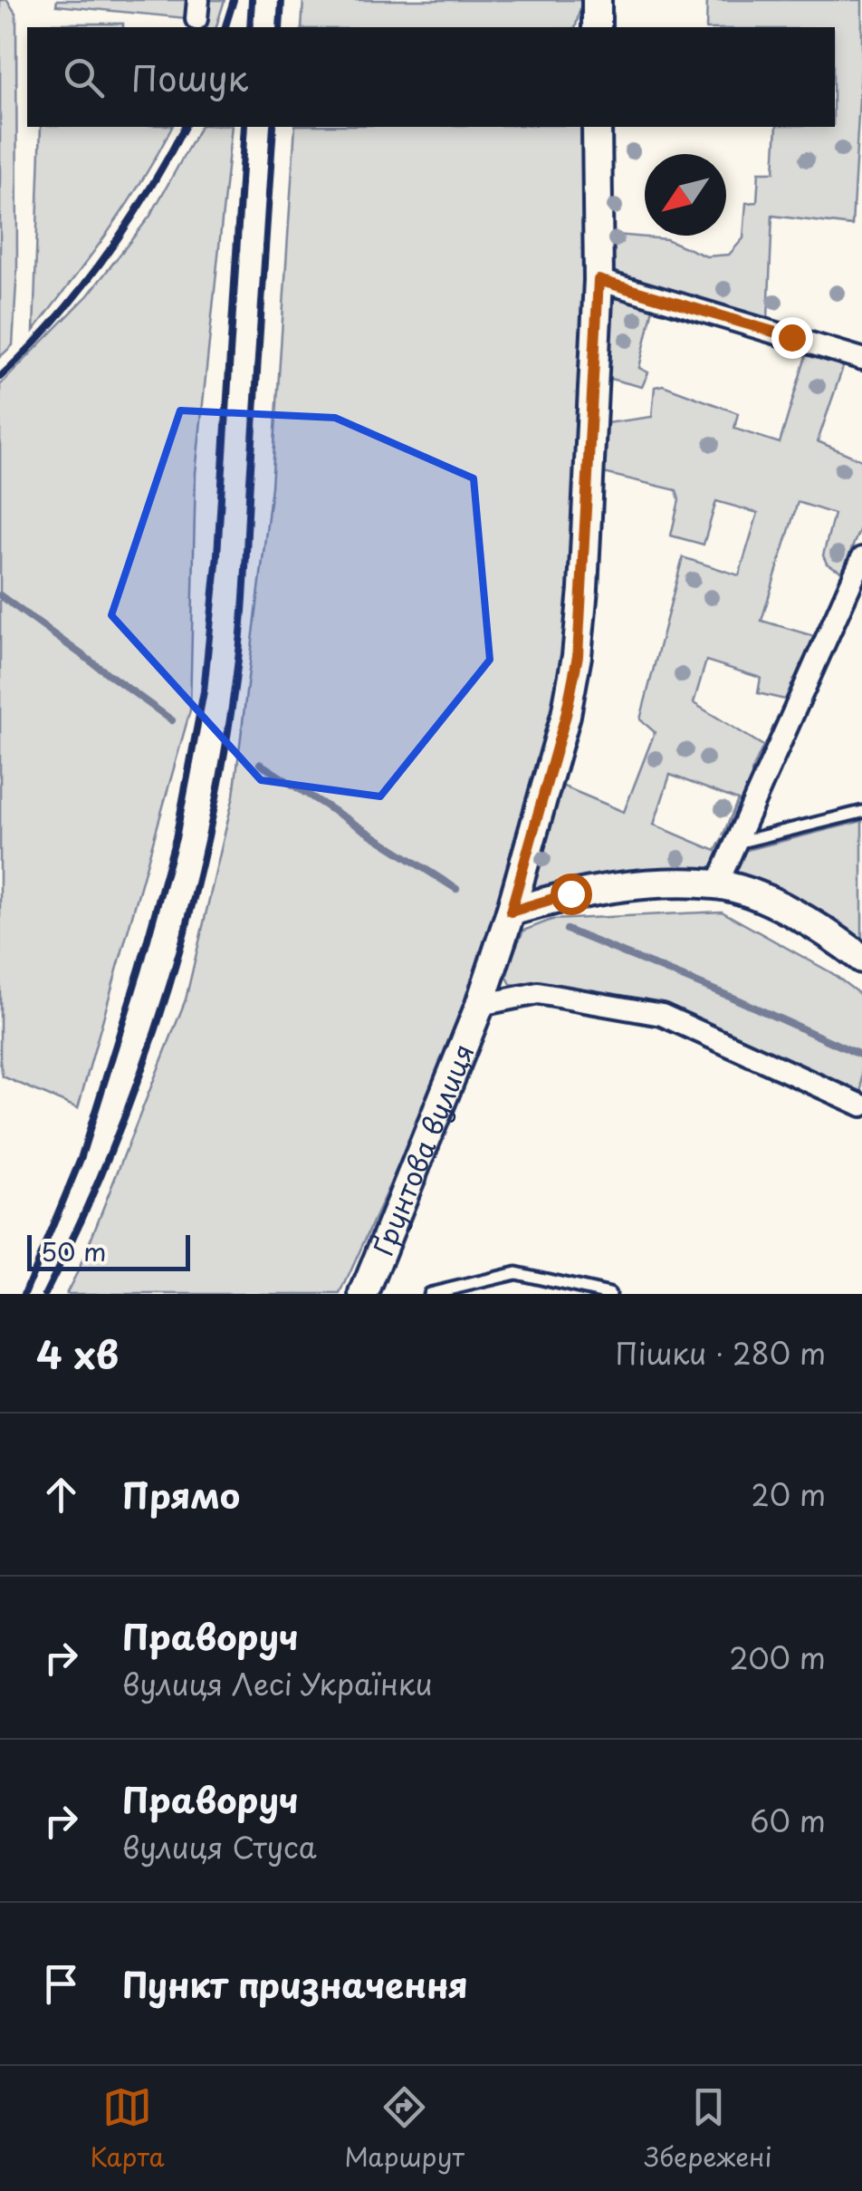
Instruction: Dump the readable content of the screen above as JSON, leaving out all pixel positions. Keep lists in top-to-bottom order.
{
  "streets": {
    "street": ["Ґрунтова вулиця"]
  },
  "scale_bar": "50 m",
  "north": "bottom left",
  "page": {
    "search": "Пошук",
    "scale": "50 m",
    "heading": ["4 хв", "Пішки · 280 m"],
    "list": [
      ["Прямо", "20 m"],
      ["Праворуч", "вулиця Лесі Українки", "200 m"],
      ["Праворуч", "вулиця Стуса", "60 m"],
      "Пункт призначення"
    ],
    "nav": ["Карта", "Маршрут", "Збережені"]
  }
}
